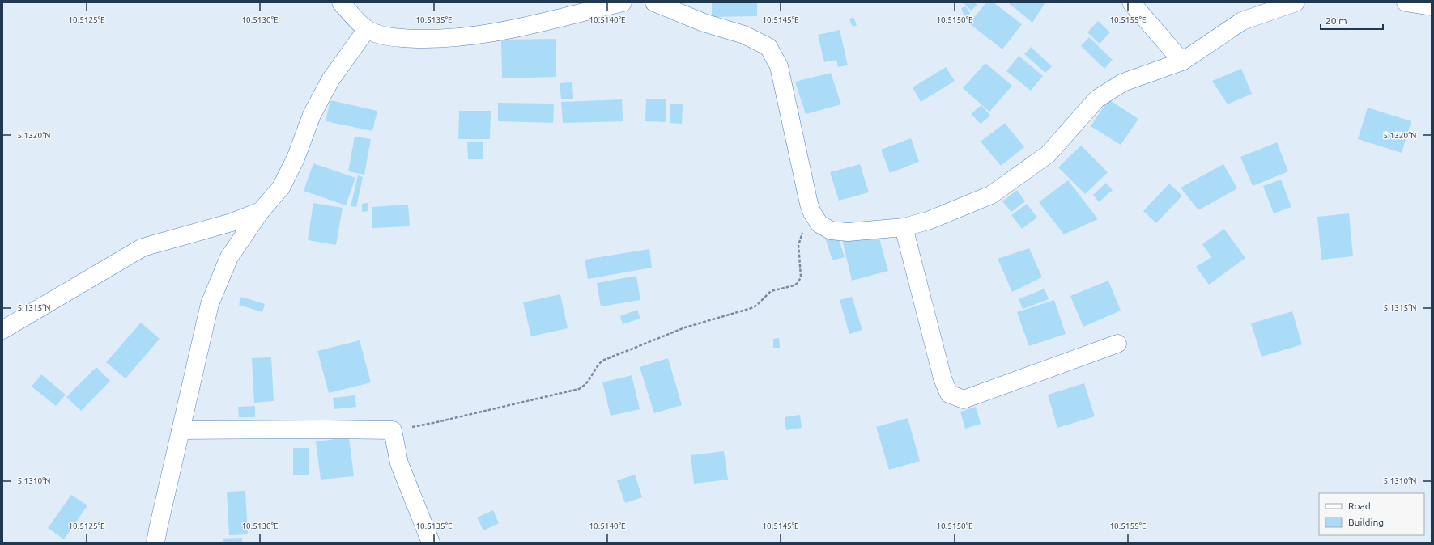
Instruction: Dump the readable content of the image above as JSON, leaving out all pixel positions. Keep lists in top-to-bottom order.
{
  "legend": ["Road", "Building"],
  "scale_bar": "20 m",
  "coordinates": [
    "10.5125°E",
    "10.5130°E",
    "10.5135°E",
    "10.5140°E",
    "10.5145°E",
    "10.5150°E",
    "10.5155°E",
    "5.1320°N",
    "5.1315°N",
    "5.1310°N"
  ]
}
